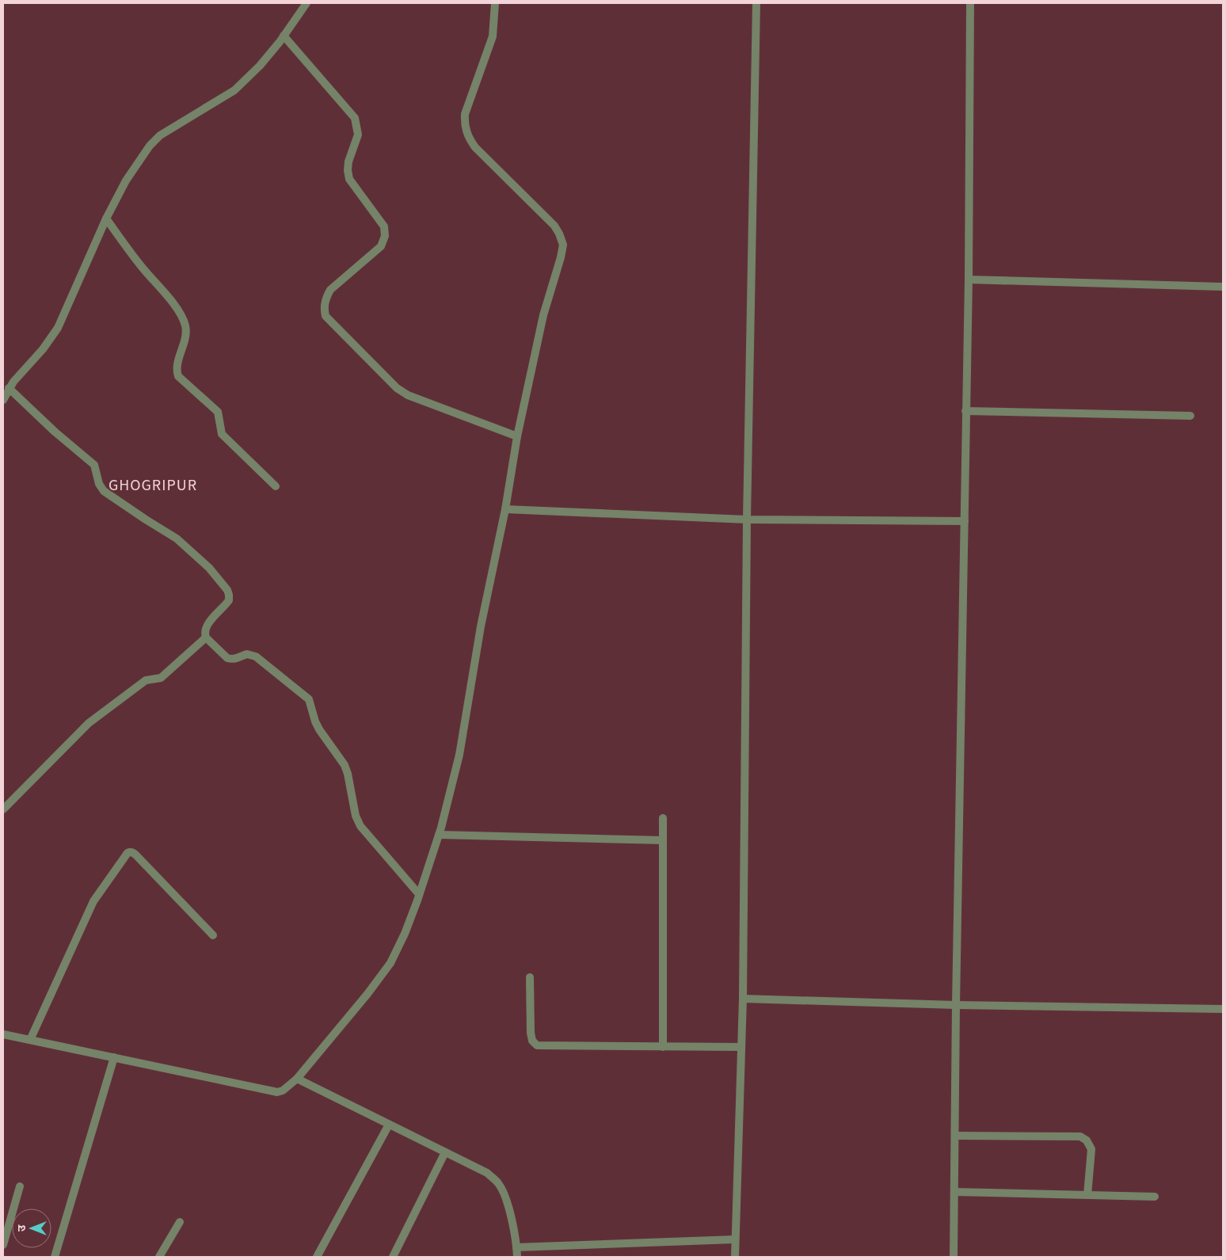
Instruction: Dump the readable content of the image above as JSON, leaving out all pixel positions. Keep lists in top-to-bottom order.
{
  "districts": ["GHOGRIPUR"],
  "north": "left"
}
